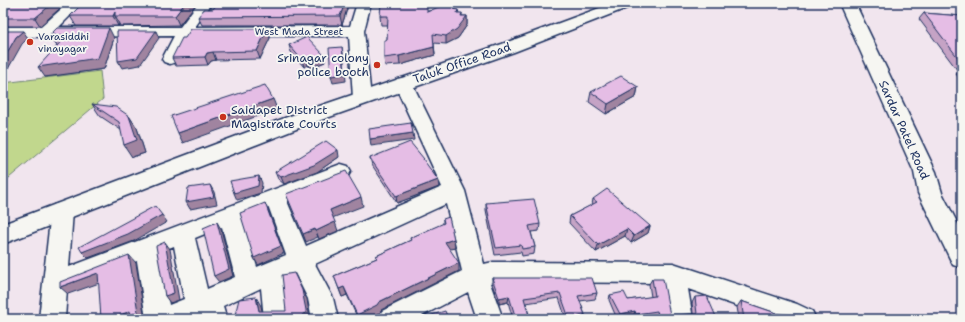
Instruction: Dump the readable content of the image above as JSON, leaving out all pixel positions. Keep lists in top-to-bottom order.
{
  "streets": {
    "main road": ["Taluk Office Road", "Sardar Patel Road"],
    "street": ["West Mada Street"]
  },
  "places": ["Varasiddhi vinayagar", "Srinagar colony police booth", "Saidapet District Magistrate Courts"]
}
